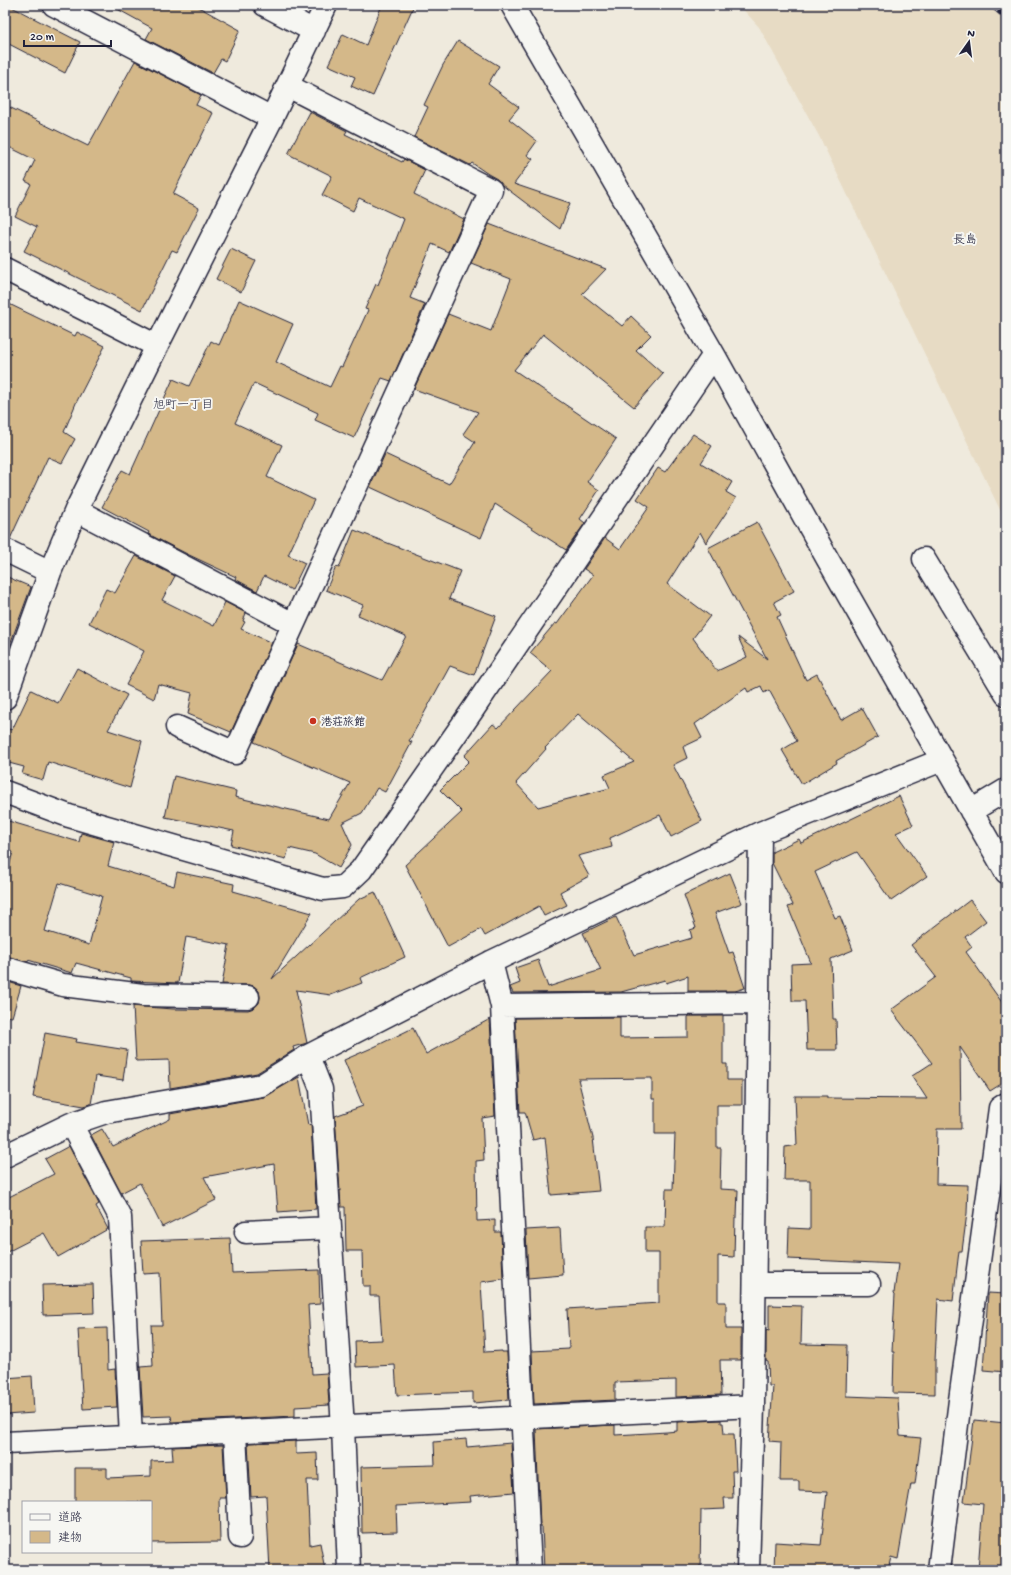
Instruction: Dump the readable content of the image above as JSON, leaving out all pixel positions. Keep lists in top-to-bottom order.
{
  "districts": ["長島", "旭町一丁目"],
  "places": ["港荘旅館"],
  "legend": ["道路", "建物"],
  "scale_bar": "20 m",
  "north": "top"
}
